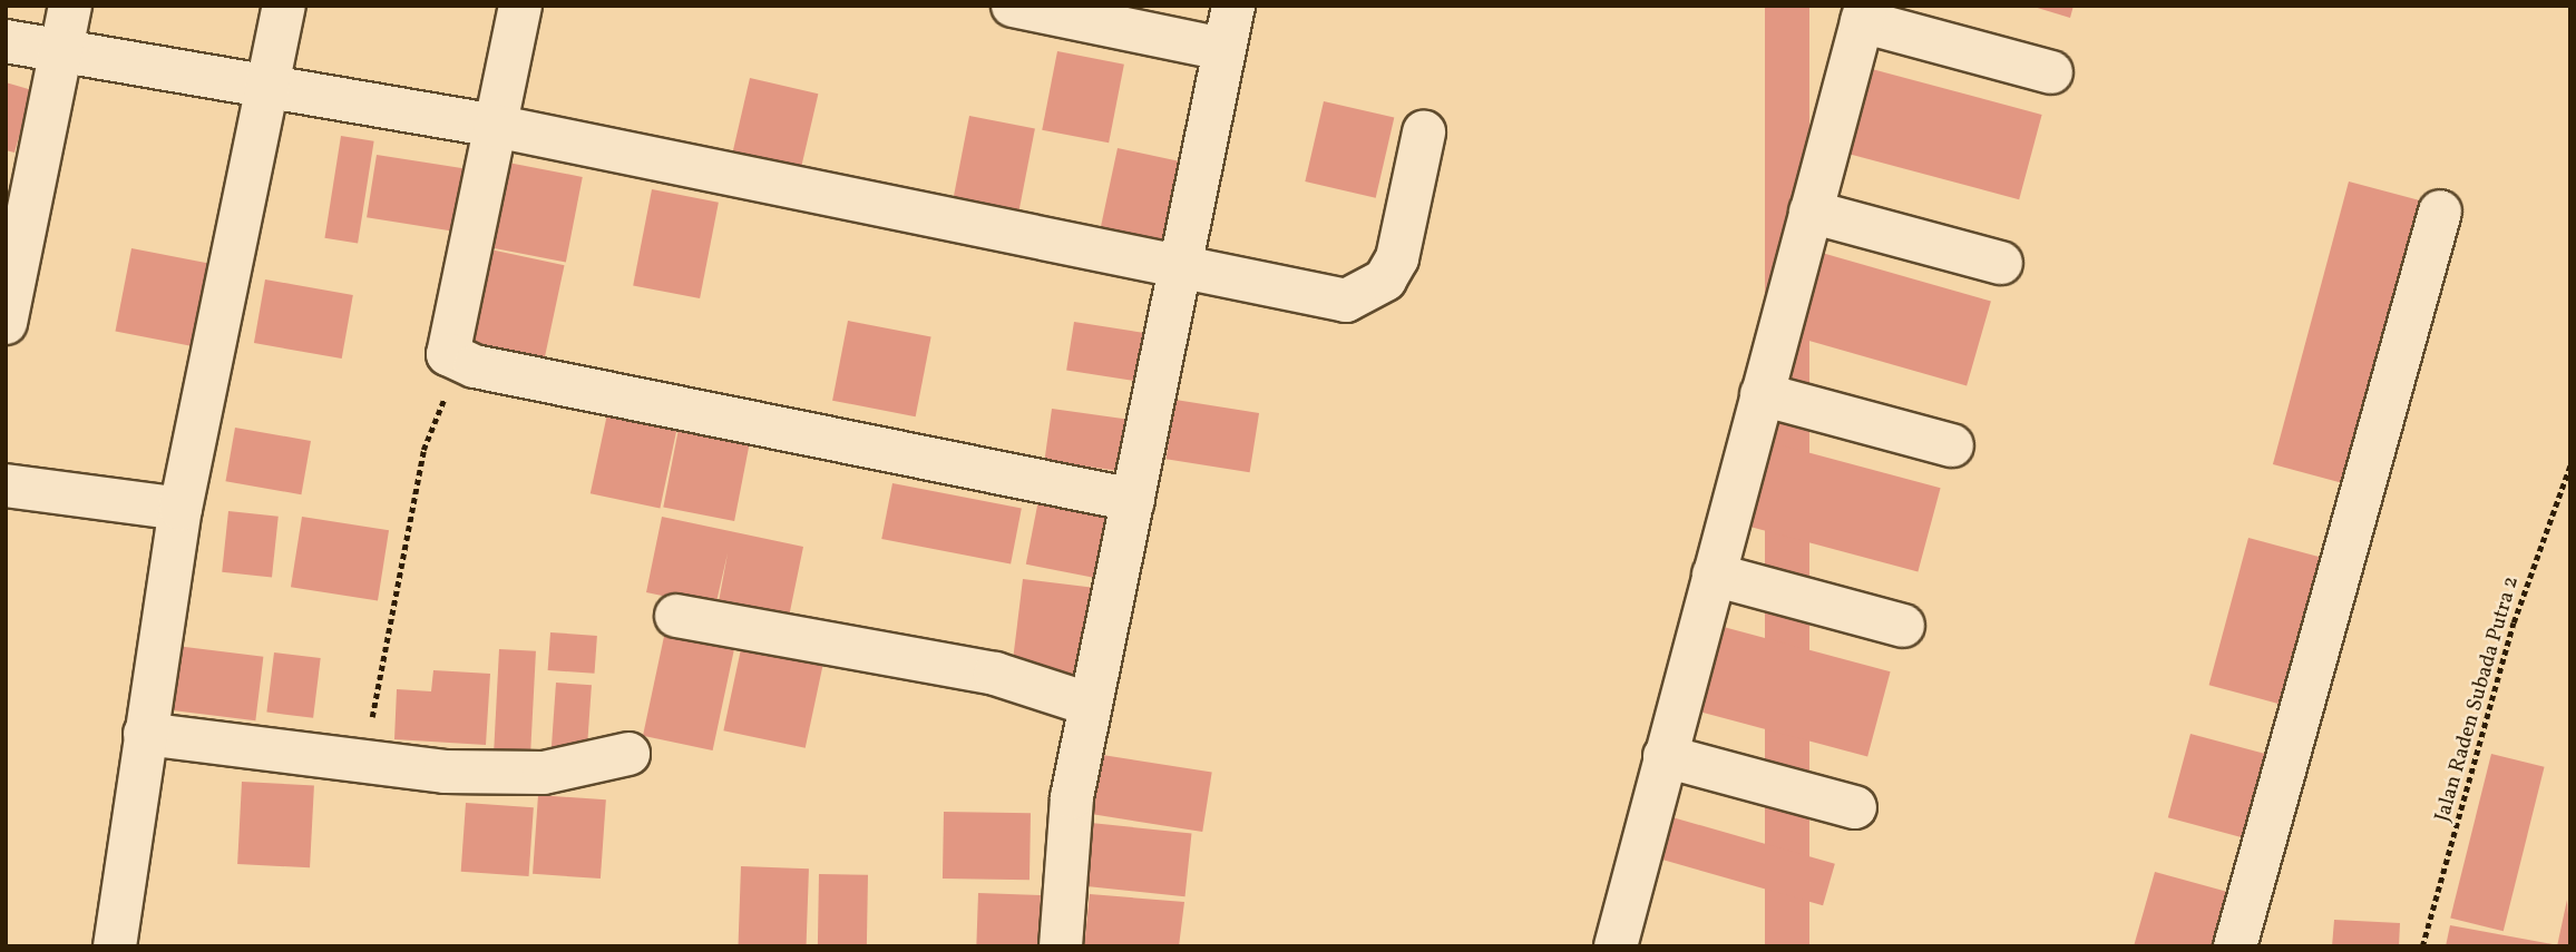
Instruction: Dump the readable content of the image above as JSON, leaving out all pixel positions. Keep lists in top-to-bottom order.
{
  "streets": {
    "path": ["Jalan Raden Subada Putra 2"]
  }
}
